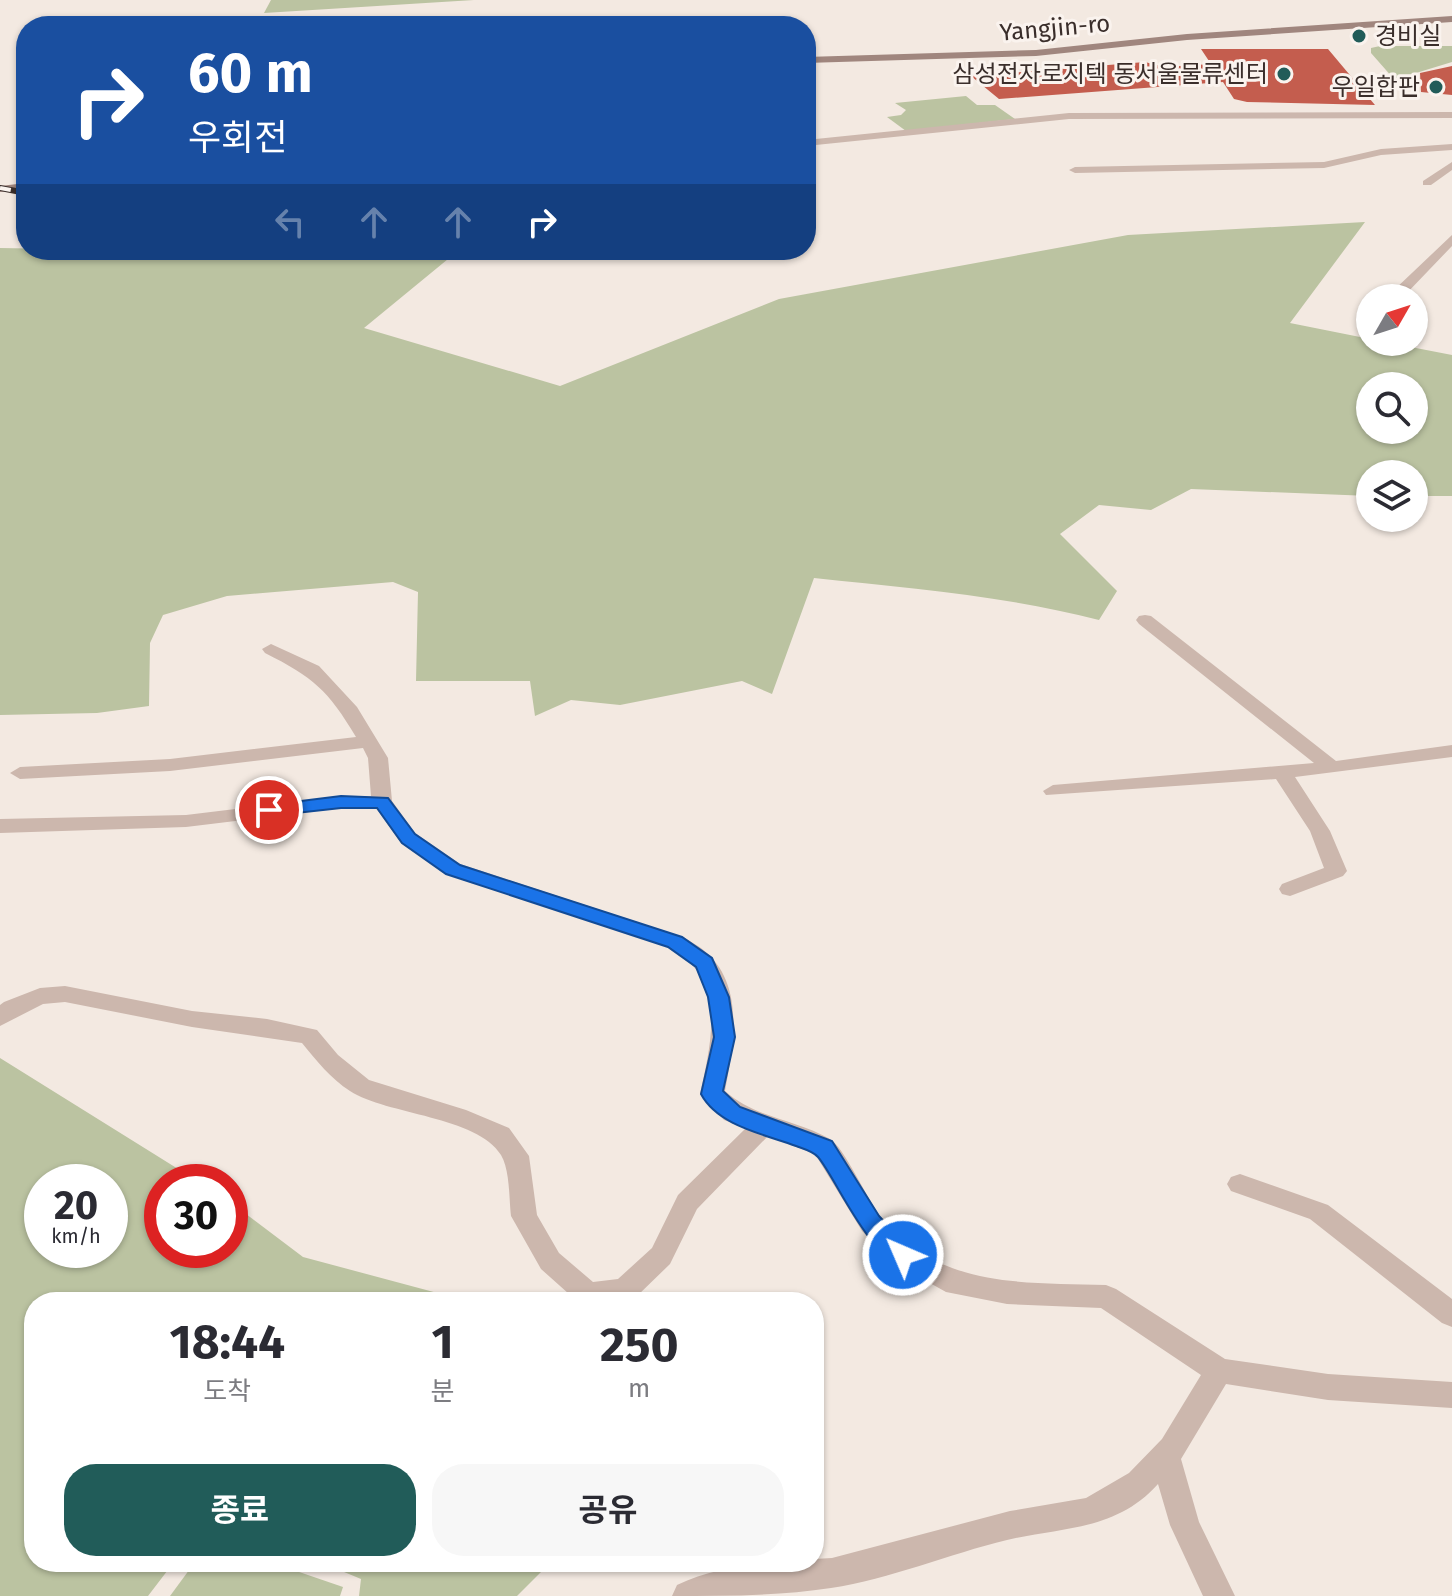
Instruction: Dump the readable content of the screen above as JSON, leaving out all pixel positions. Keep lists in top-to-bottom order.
{
  "streets": {
    "main road": ["Yangjin-ro"]
  },
  "places": ["경비실", "삼성전자로지텍 동서울물류센터", "우일합판"],
  "north": "top right",
  "page": {
    "turn": ["60 m", "우회전"],
    "speed": "20 km/h",
    "limit": "30",
    "eta": [
      "18:44",
      "도착",
      "1",
      "분",
      "250",
      "m"
    ],
    "buttons": ["종료", "공유"]
  }
}
